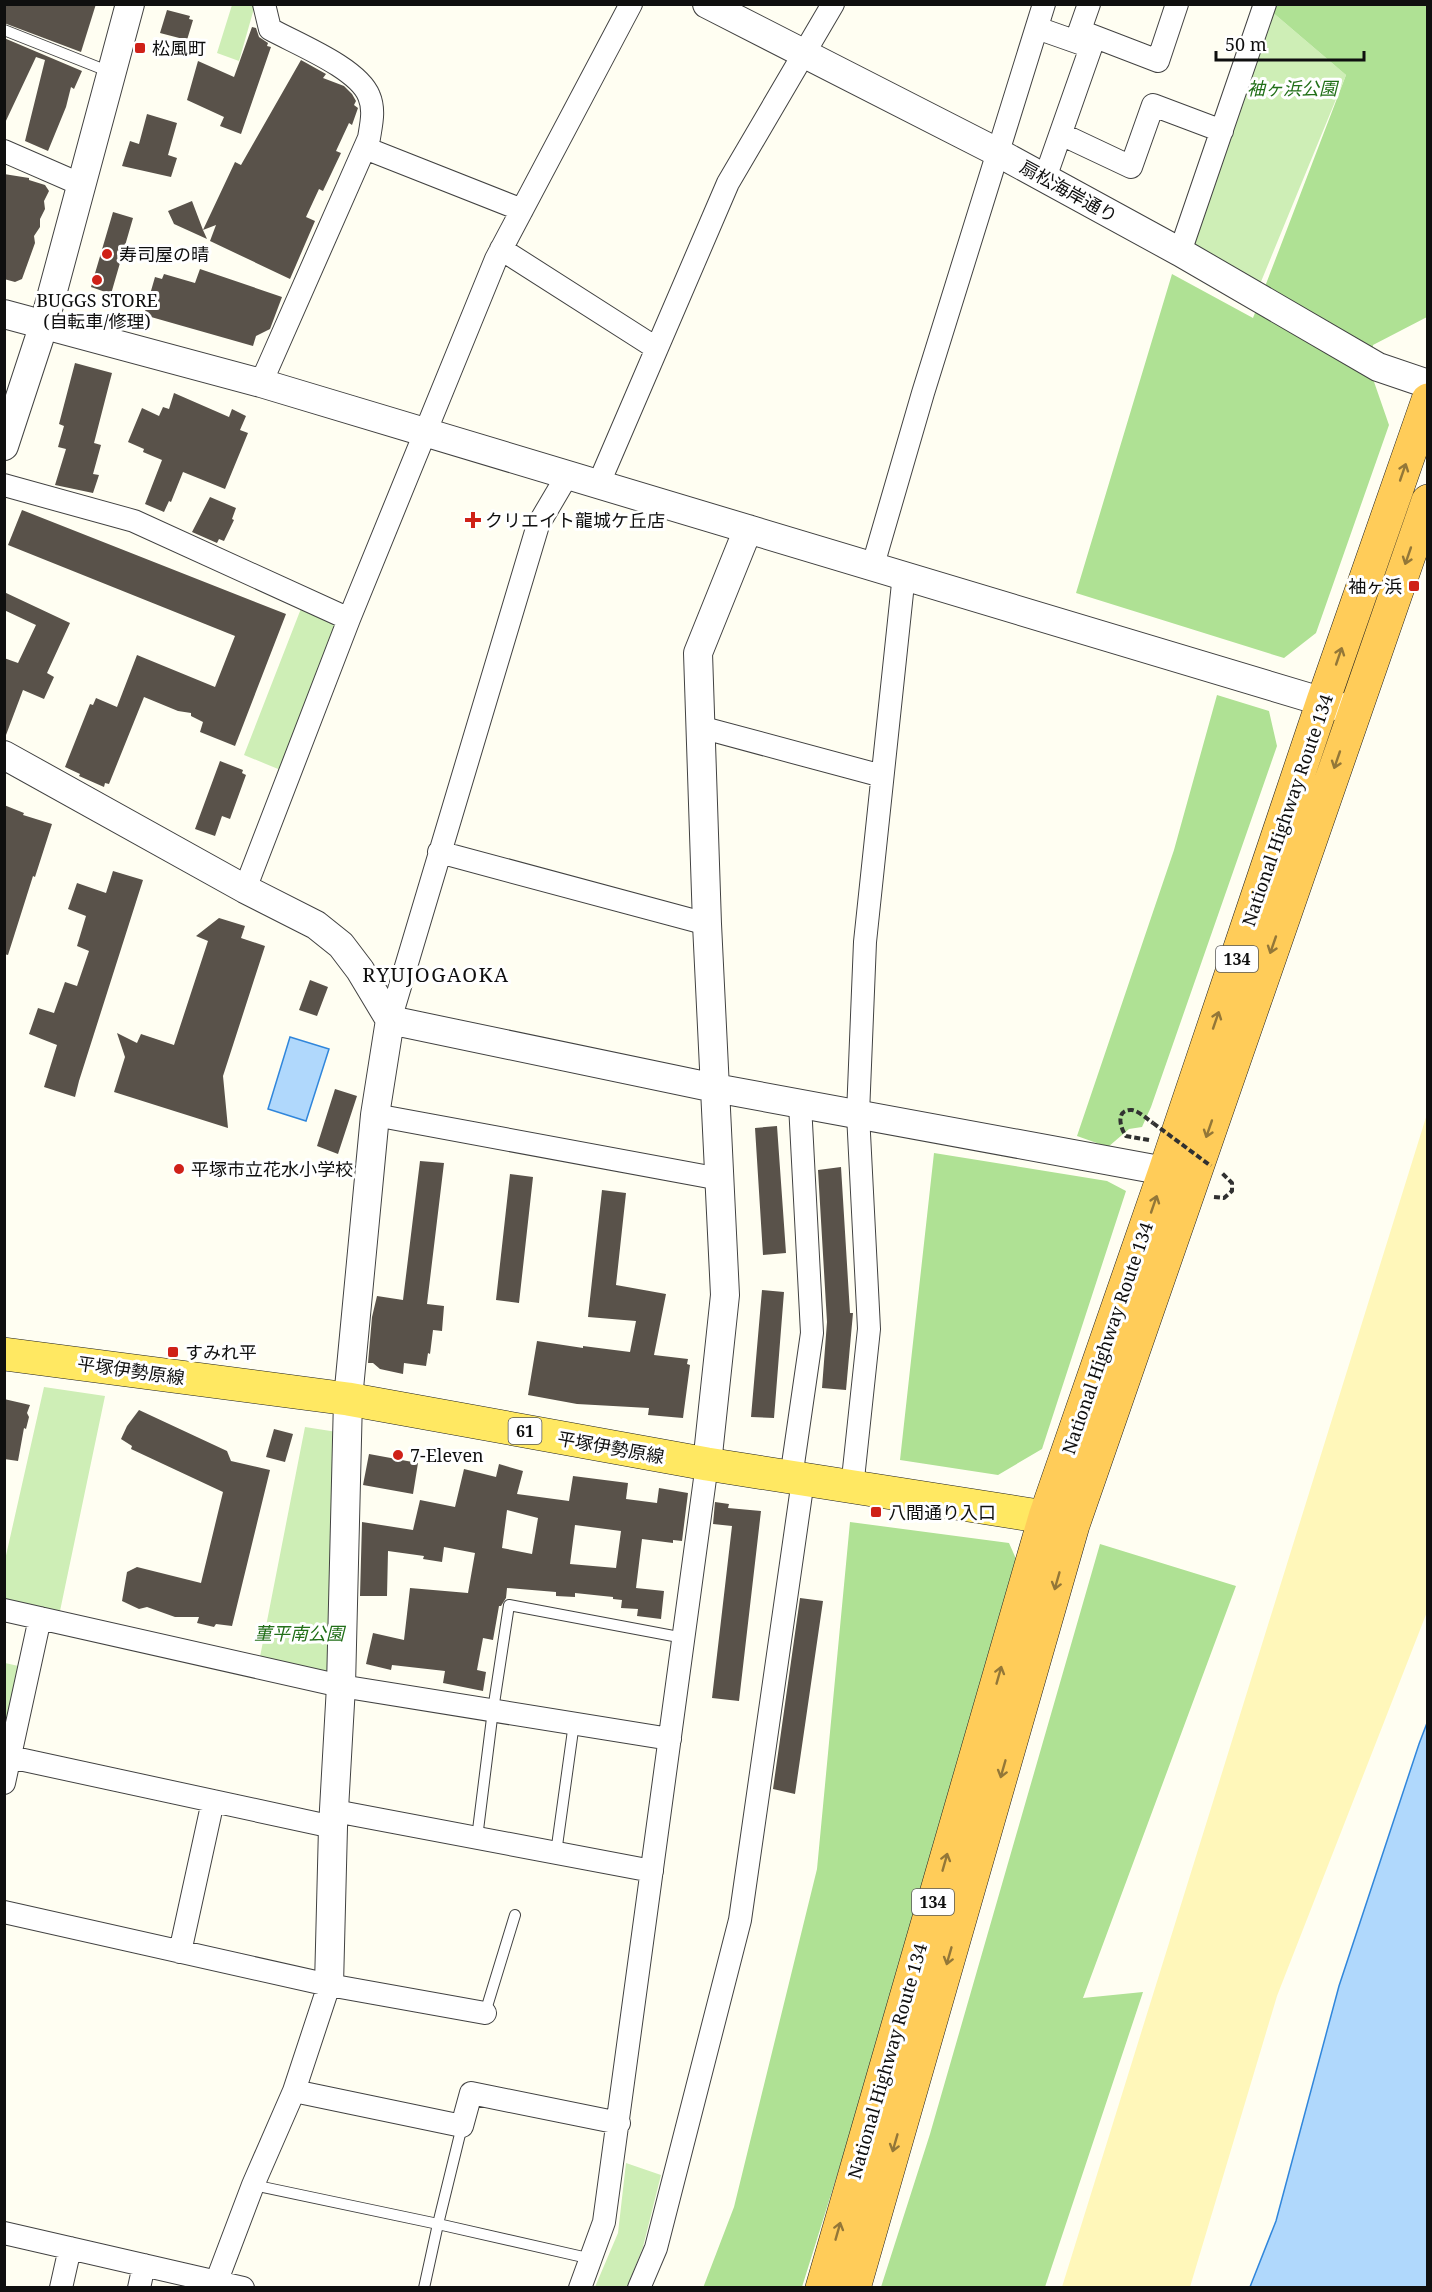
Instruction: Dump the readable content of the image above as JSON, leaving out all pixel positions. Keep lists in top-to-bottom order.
{
  "streets": {
    "highway": ["National Highway Route 134", "134"],
    "main road": ["平塚伊勢原線", "61"],
    "street": ["扇松海岸通り"]
  },
  "crossings": [
    ["National Highway Route 134", "平塚伊勢原線"]
  ],
  "districts": ["RYUJOGAOKA"],
  "parks": ["袖ヶ浜公園", "菫平南公園"],
  "places": {
    "transit": [
      "松風町",
      "袖ヶ浜",
      "すみれ平",
      "八間通り入口"
    ],
    "other": [
      "寿司屋の晴",
      "BUGGS STORE (自転車/修理)",
      "平塚市立花水小学校",
      "7-Eleven"
    ],
    "health": ["クリエイト龍城ケ丘店"]
  },
  "scale_bar": "50 m"
}
